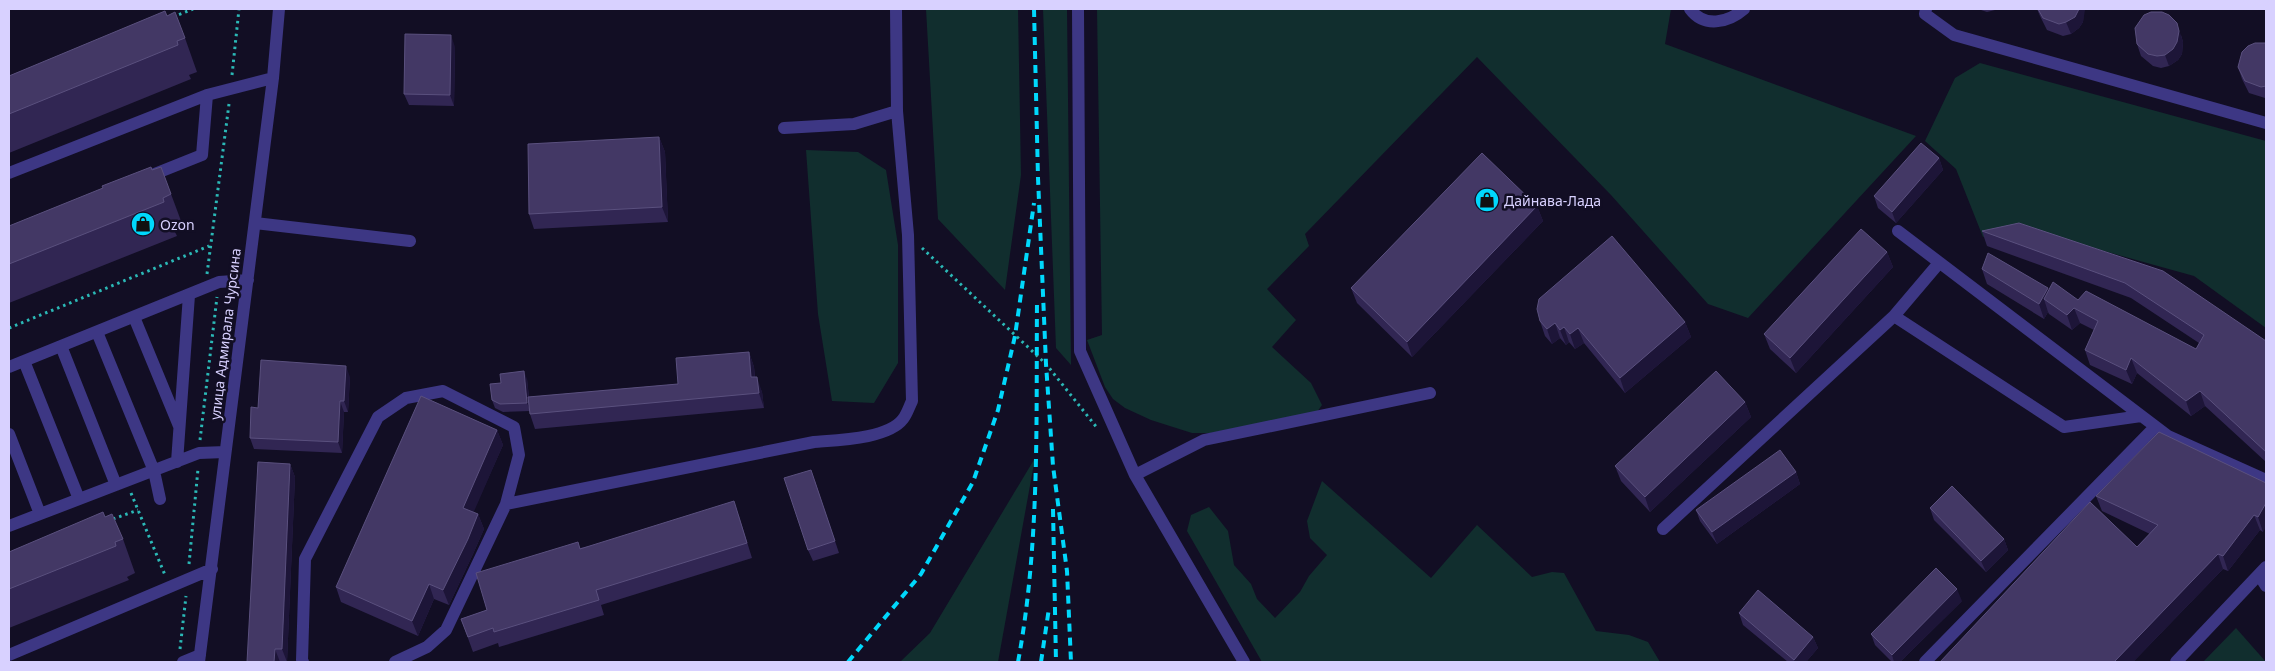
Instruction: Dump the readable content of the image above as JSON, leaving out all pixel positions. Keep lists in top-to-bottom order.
{
  "streets": {
    "street": ["улица Адмирала Чурсина"]
  },
  "places": {
    "shop": ["Дайнава-Лада", "Ozon"]
  }
}
